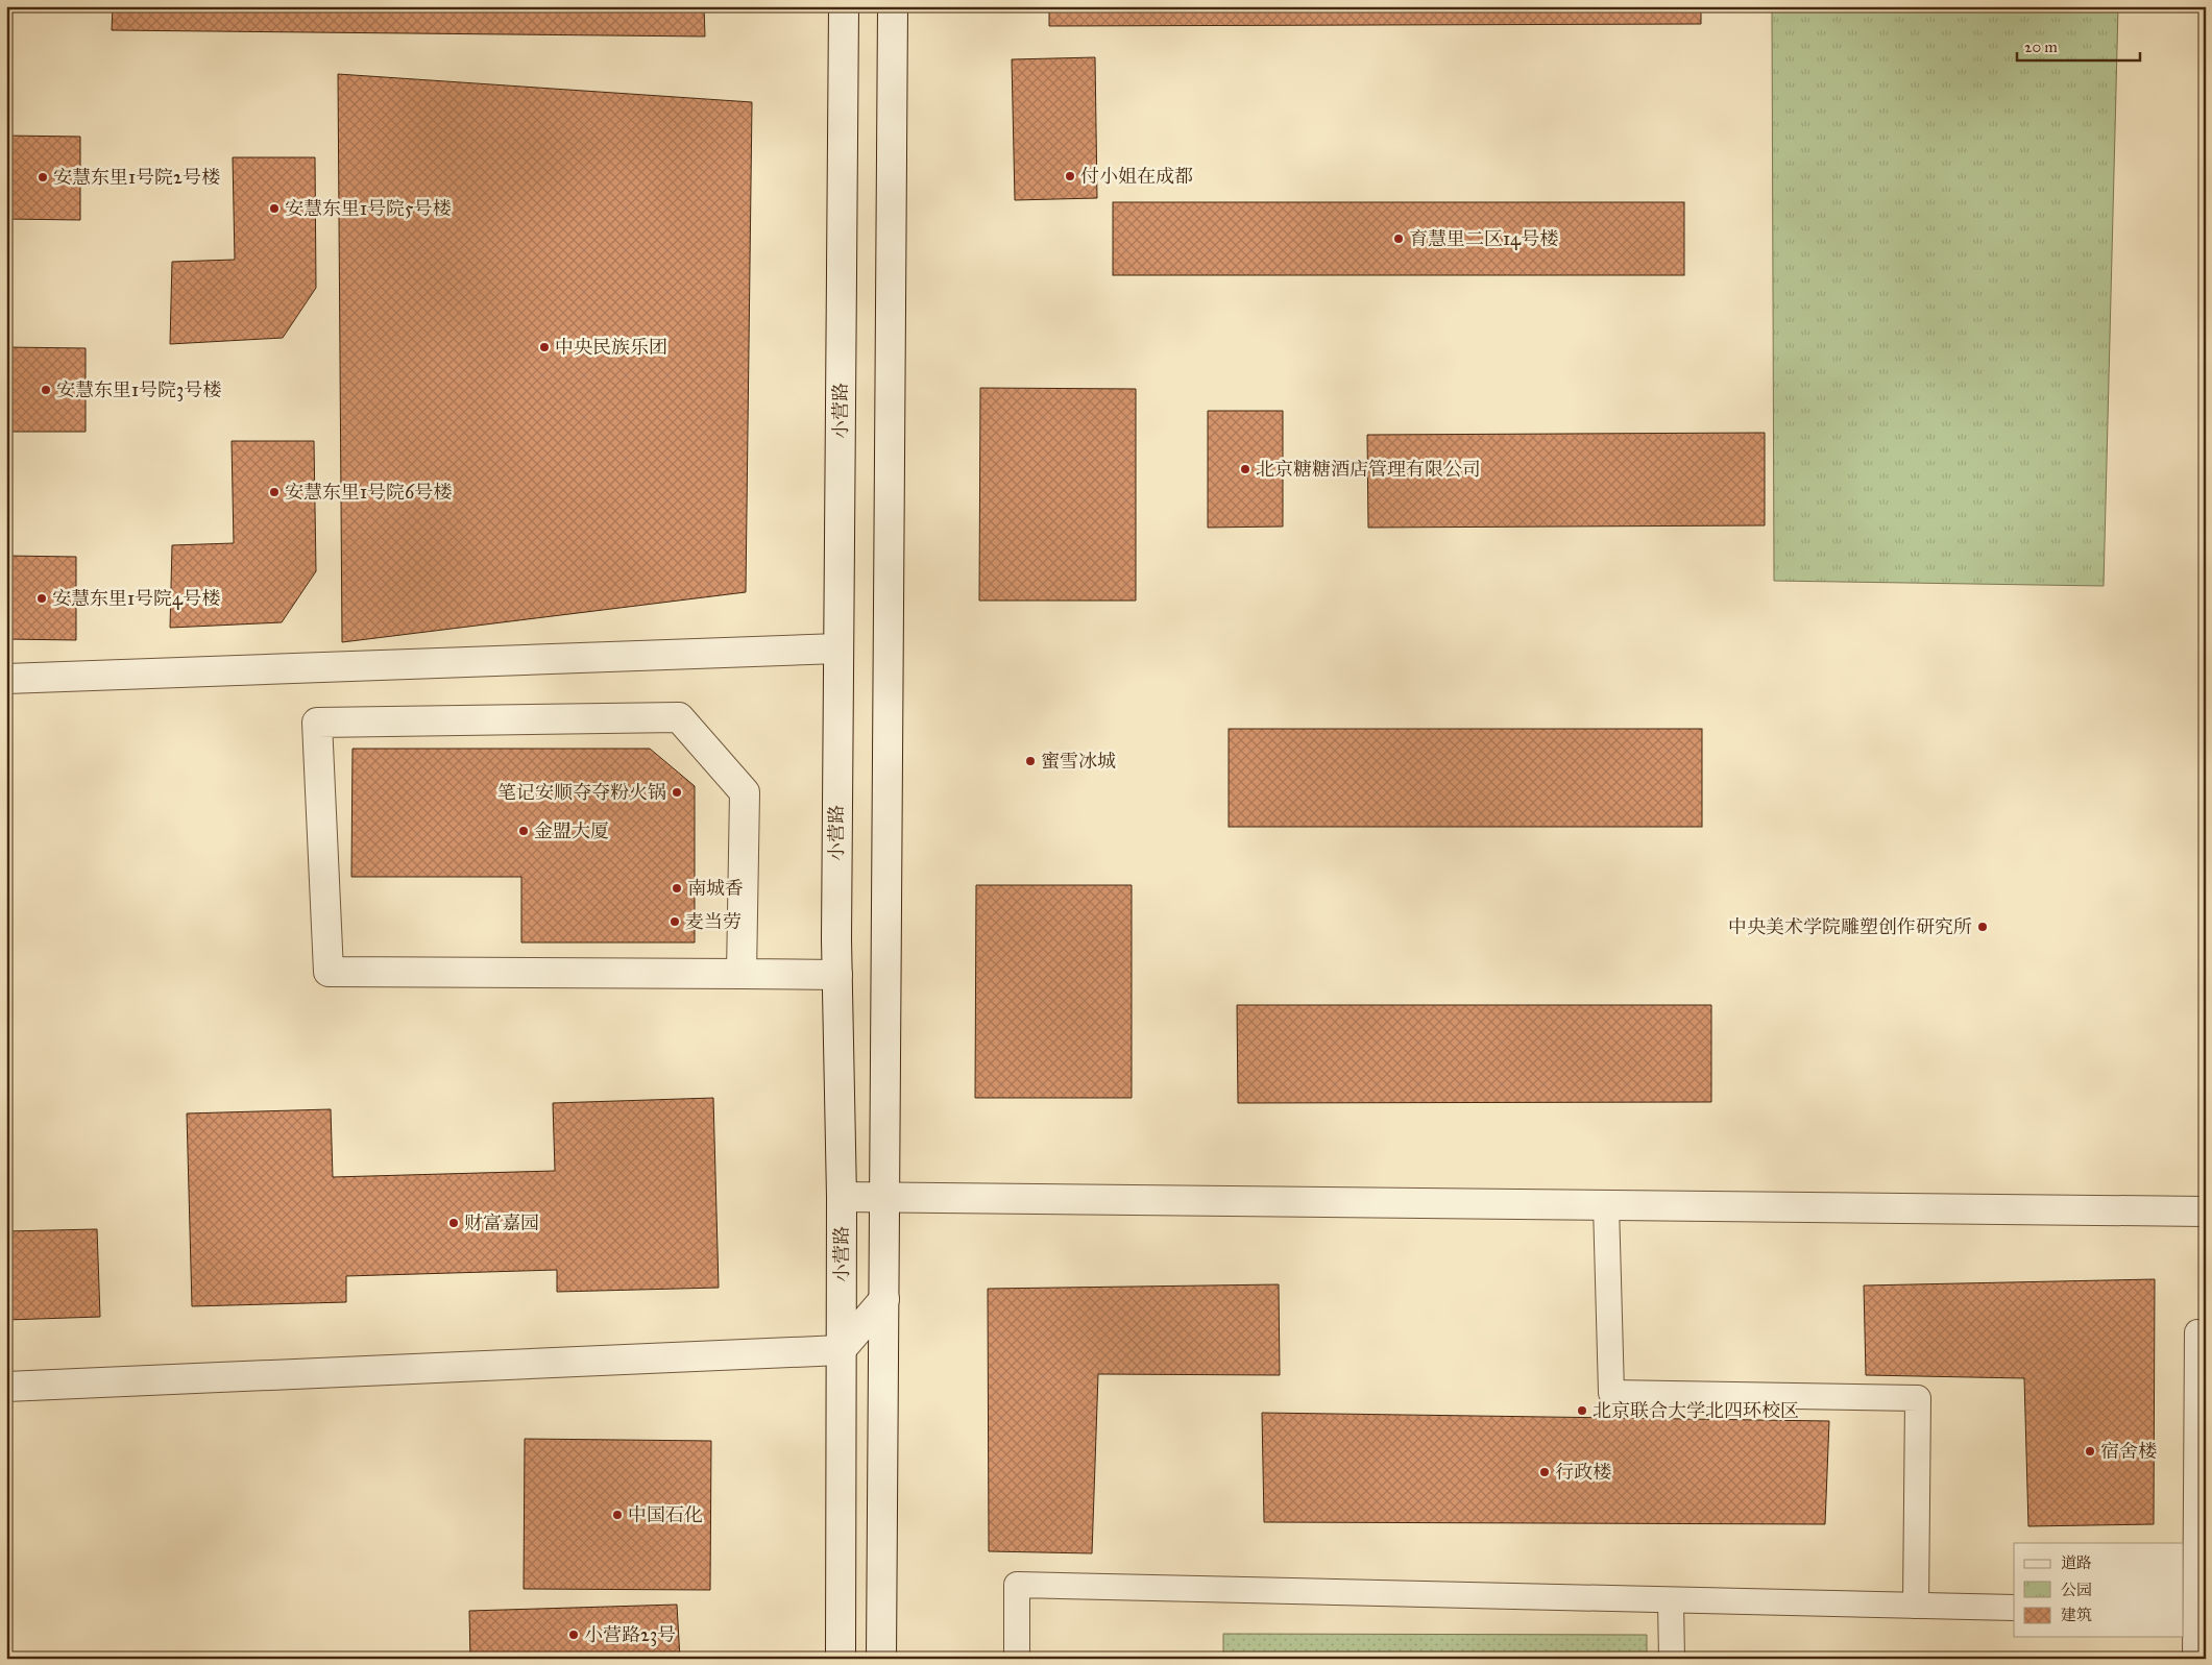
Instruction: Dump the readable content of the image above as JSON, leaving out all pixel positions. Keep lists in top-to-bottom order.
{
  "streets": {
    "street": ["小营路"]
  },
  "places": [
    "付小姐在成都",
    "安慧东里1号院2号楼",
    "安慧东里1号院5号楼",
    "育慧里二区14号楼",
    "中央民族乐团",
    "安慧东里1号院3号楼",
    "北京糖糖酒店管理有限公司",
    "安慧东里1号院6号楼",
    "安慧东里1号院4号楼",
    "蜜雪冰城",
    "笔记安顺夺夺粉火锅",
    "金盟大厦",
    "南城香",
    "麦当劳",
    "中央美术学院雕塑创作研究所",
    "财富嘉园",
    "北京联合大学北四环校区",
    "宿舍楼",
    "行政楼",
    "中国石化",
    "小营路23号"
  ],
  "legend": ["道路", "公园", "建筑"],
  "scale_bar": "20 m"
}
